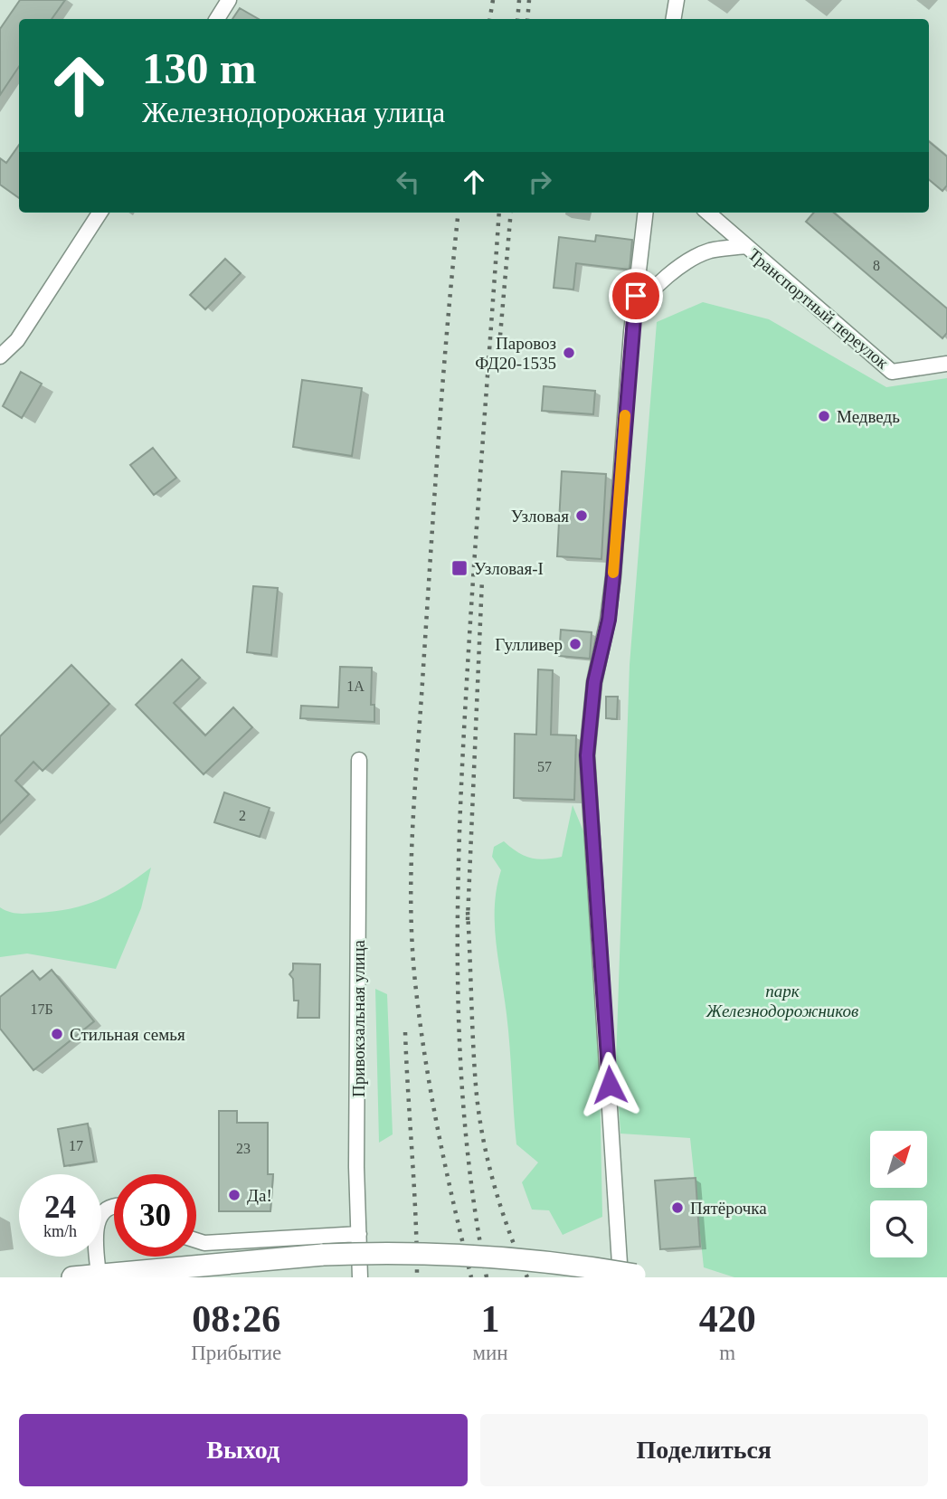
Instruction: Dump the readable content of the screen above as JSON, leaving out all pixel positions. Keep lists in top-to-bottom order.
{
  "streets": {
    "street": ["Транспортный переулок", "Привокзальная улица"]
  },
  "parks": ["парк Железнодорожников"],
  "places": {
    "other": [
      "Паровоз ФД20-1535",
      "Медведь",
      "Узловая",
      "Гулливер",
      "Стильная семья",
      "Да!",
      "Пятёрочка"
    ],
    "transit": ["Узловая-I"]
  },
  "house_numbers": [
    "8",
    "1А",
    "57",
    "2",
    "17Б",
    "17",
    "23"
  ],
  "north": "top right",
  "page": {
    "turn": ["130 m", "Железнодорожная улица"],
    "speed": "24 km/h",
    "limit": "30",
    "eta": [
      "08:26",
      "Прибытие",
      "1",
      "мин",
      "420",
      "m"
    ],
    "buttons": ["Выход", "Поделиться"]
  }
}
